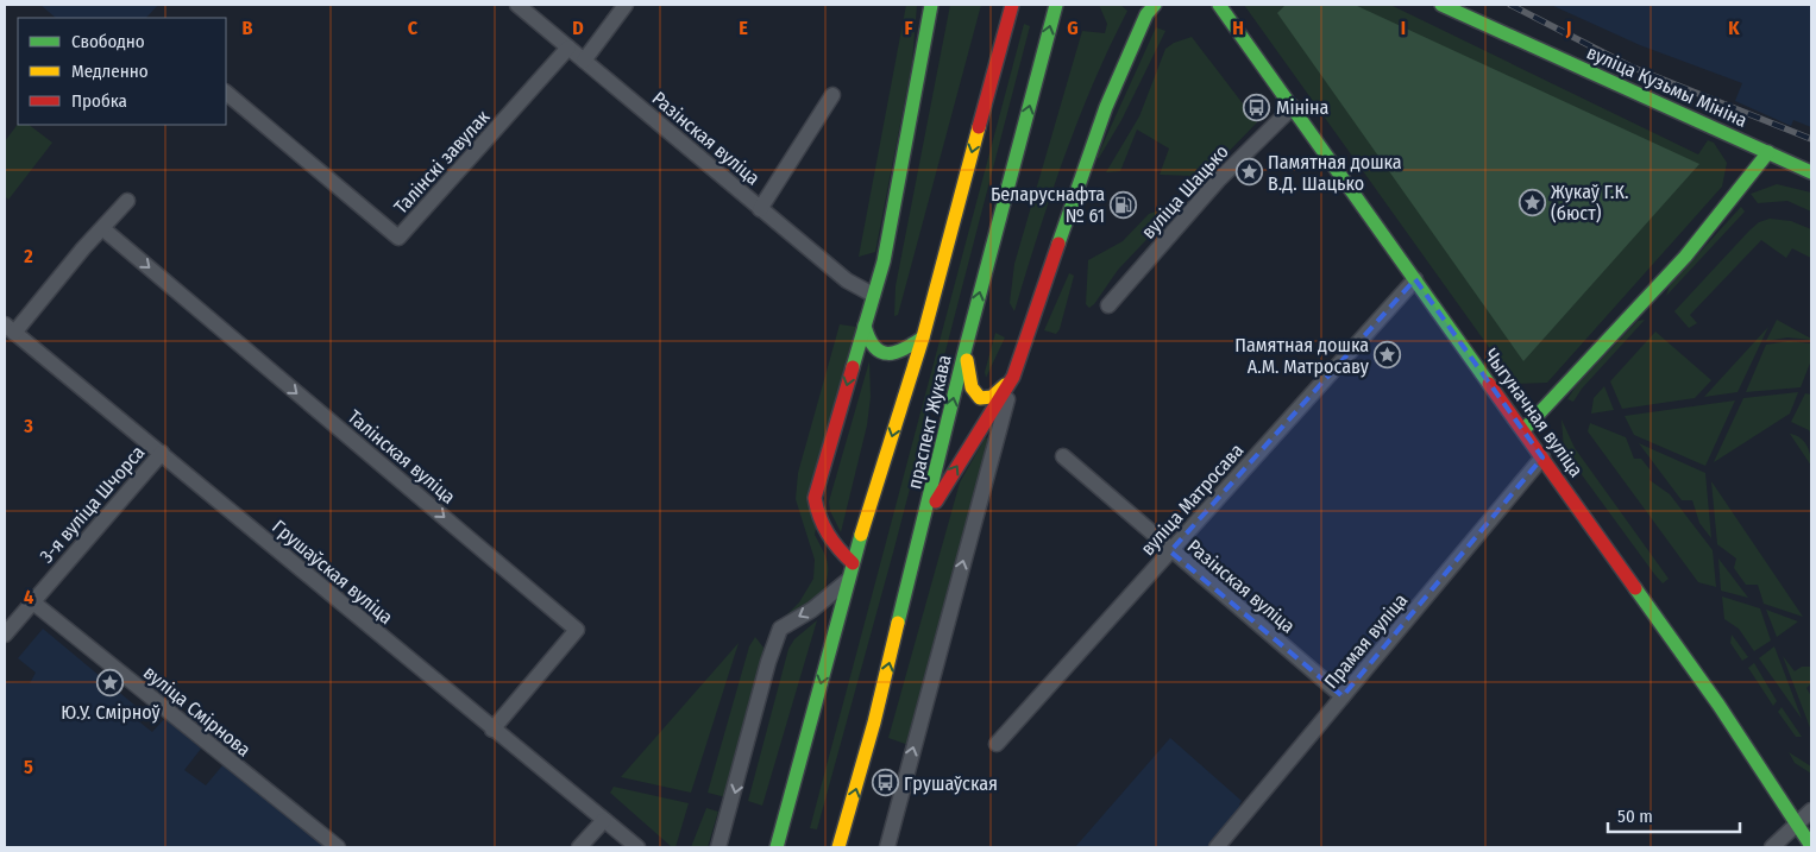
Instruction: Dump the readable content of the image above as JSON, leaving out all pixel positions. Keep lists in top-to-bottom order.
{
  "streets": {
    "main road": ["вуліца Кузьмы Мініна", "Чыгуначная вуліца", "праспект Жукава"],
    "street": [
      "Разінская вуліца",
      "Талінскі завулак",
      "вуліца Шацько",
      "Талінская вуліца",
      "вуліца Матросава",
      "3-я вуліца Шчорса",
      "Грушаўская вуліца",
      "Прамая вуліца",
      "вуліца Смірнова"
    ]
  },
  "crossings": [
    ["Разінская вуліца", "Талінскі завулак"],
    ["Разінская вуліца", "вуліца Матросава"],
    ["Разінская вуліца", "Прамая вуліца"],
    ["вуліца Шацько", "Чыгуначная вуліца"],
    ["Чыгуначная вуліца", "вуліца Матросава"],
    ["Чыгуначная вуліца", "Прамая вуліца"],
    ["Талінская вуліца", "Грушаўская вуліца"],
    ["3-я вуліца Шчорса", "Грушаўская вуліца"],
    ["3-я вуліца Шчорса", "вуліца Смірнова"]
  ],
  "one_way": ["Талінская вуліца"],
  "places": {
    "bus stop": ["Мініна", "Грушаўская"],
    "place": [
      "Памятная дошка В.Д. Шацько",
      "Жукаў Г.К. (бюст)",
      "Памятная дошка А.М. Матросаву",
      "Ю.У. Смірноў"
    ],
    "fuel station": ["Беларуснафта № 61"]
  },
  "legend": ["Свободно", "Медленно", "Пробка"],
  "scale_bar": "50 m",
  "grid": {
    "columns": [
      "B",
      "C",
      "D",
      "E",
      "F",
      "G",
      "H",
      "I",
      "J",
      "K"
    ],
    "rows": [
      "2",
      "3",
      "4",
      "5"
    ]
  }
}
